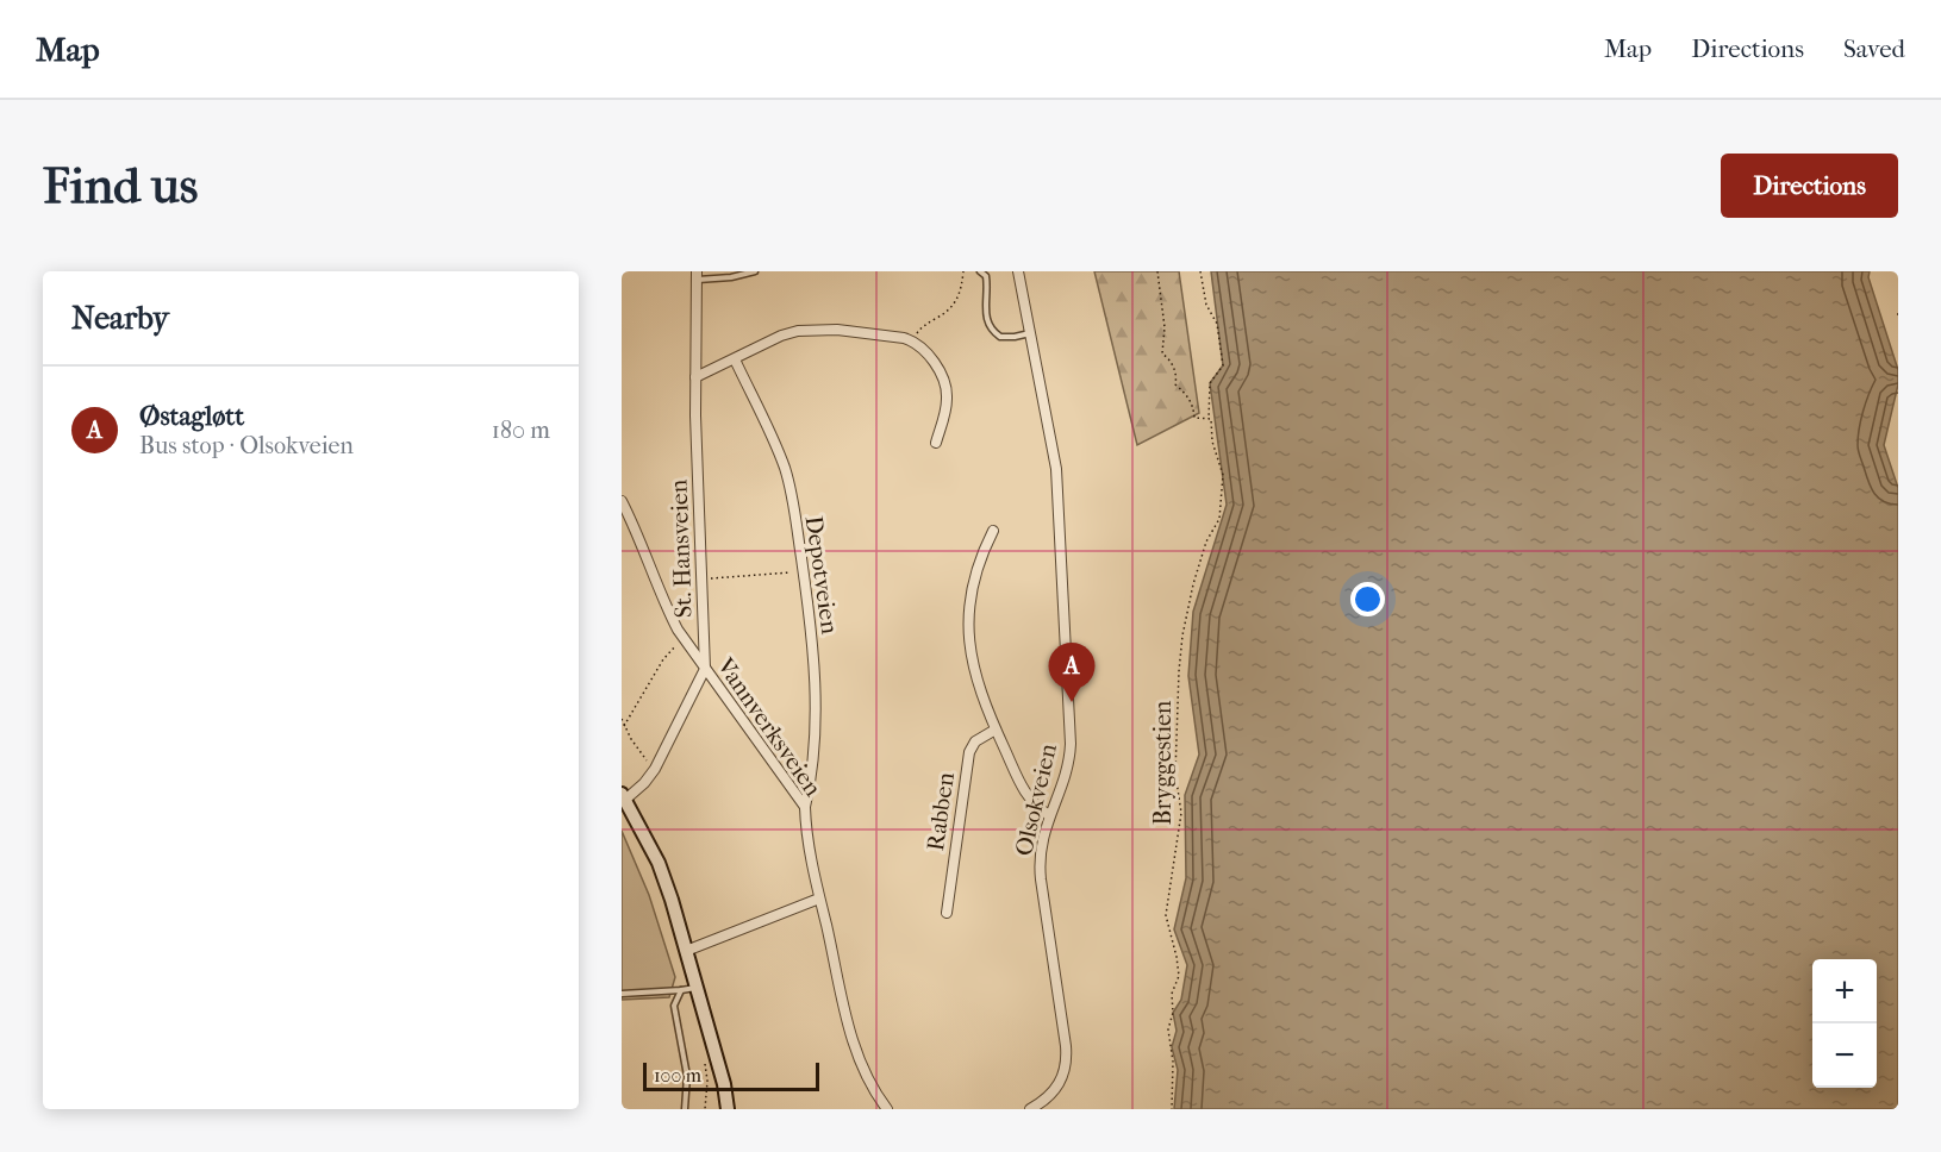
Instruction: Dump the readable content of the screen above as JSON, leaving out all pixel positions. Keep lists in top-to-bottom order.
{
  "streets": {
    "street": [
      "St. Hansveien",
      "Depotveien",
      "Vannverksveien",
      "Olsokveien",
      "Rabben"
    ],
    "path": ["Bryggestien"]
  },
  "crossings": [
    ["St. Hansveien", "Vannverksveien"],
    ["Depotveien", "Vannverksveien"]
  ],
  "scale_bar": "100 m",
  "page": {
    "header": "Map",
    "nav": ["Map", "Directions", "Saved"],
    "buttons": "Directions",
    "title": "Find us",
    "heading": "Nearby",
    "list": [
      {
        "mark": "A",
        "name": "Østagløtt",
        "note": "Bus stop · Olsokveien",
        "value": "180 m"
      }
    ],
    "pins": "A",
    "map_buttons": ["+", "−"],
    "scale": "100 m"
  }
}
